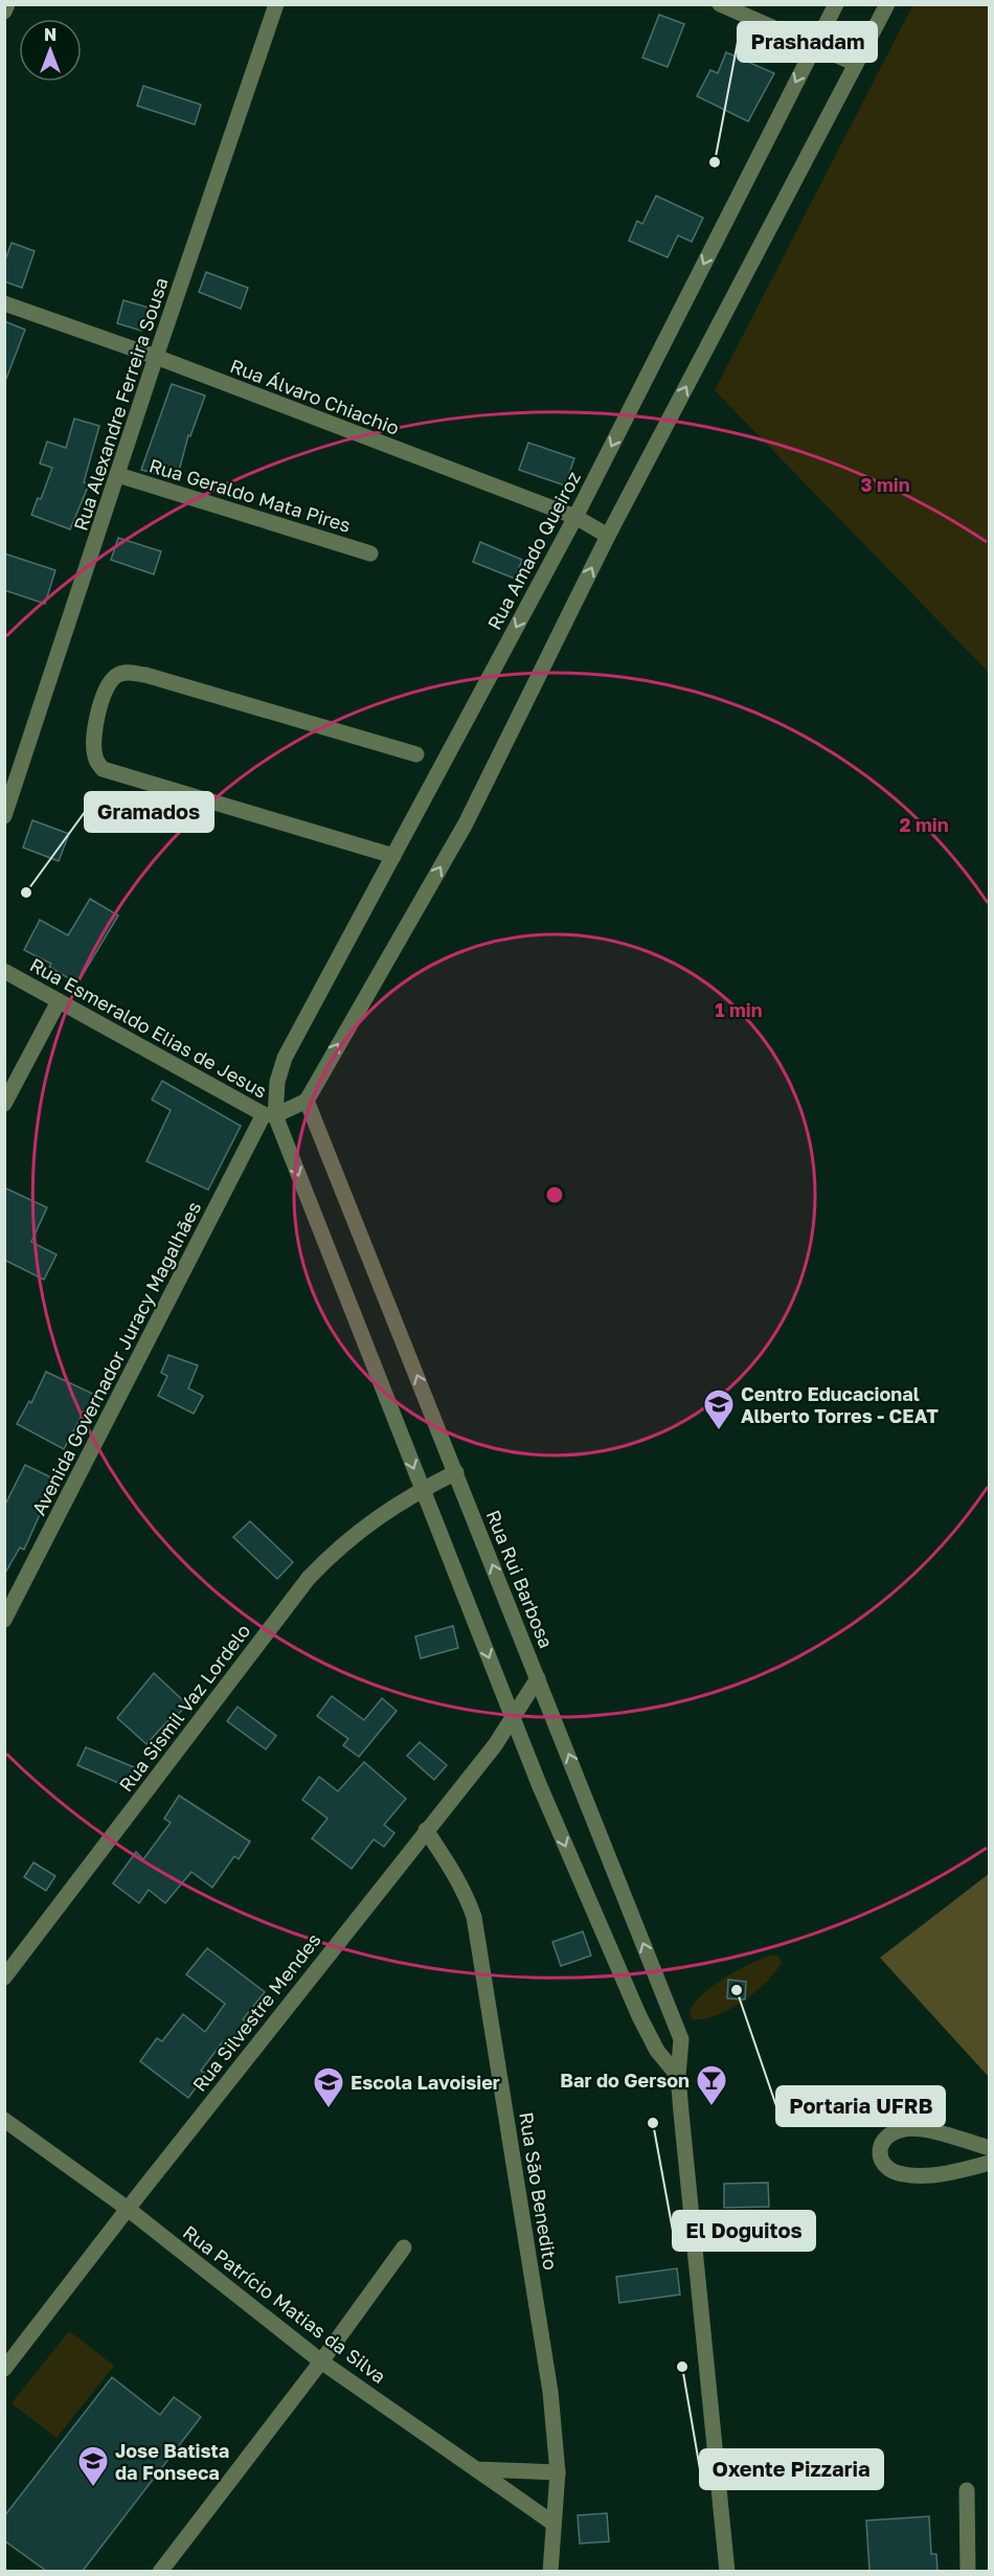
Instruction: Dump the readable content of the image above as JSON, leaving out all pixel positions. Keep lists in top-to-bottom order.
{
  "streets": {
    "street": [
      "Rua Álvaro Chiachio",
      "Rua Alexandre Ferreira Sousa",
      "Rua Geraldo Mata Pires",
      "Rua Amado Queiroz",
      "Rua Esmeraldo Elias de Jesus",
      "Avenida Governador Juracy Magalhães",
      "Rua Rui Barbosa",
      "Rua Sismil Vaz Lordelo",
      "Rua Silvestre Mendes",
      "Rua São Benedito",
      "Rua Patrício Matias da Silva"
    ]
  },
  "crossings": [
    ["Rua Álvaro Chiachio", "Rua Alexandre Ferreira Sousa"],
    ["Rua Álvaro Chiachio", "Rua Amado Queiroz"],
    ["Rua Alexandre Ferreira Sousa", "Rua Geraldo Mata Pires"],
    ["Rua Amado Queiroz", "Rua Esmeraldo Elias de Jesus"],
    ["Rua Amado Queiroz", "Avenida Governador Juracy Magalhães"],
    ["Rua Esmeraldo Elias de Jesus", "Avenida Governador Juracy Magalhães"],
    ["Rua Rui Barbosa", "Rua Sismil Vaz Lordelo"],
    ["Rua Rui Barbosa", "Rua Silvestre Mendes"],
    ["Rua Silvestre Mendes", "Rua São Benedito"],
    ["Rua Silvestre Mendes", "Rua Patrício Matias da Silva"],
    ["Rua São Benedito", "Rua Patrício Matias da Silva"]
  ],
  "places": {
    "other": [
      "Prashadam",
      "Gramados",
      "Portaria UFRB",
      "El Doguitos",
      "Oxente Pizzaria"
    ],
    "school or university": ["Centro Educacional Alberto Torres - CEAT", "Escola Lavoisier", "Jose Batista da Fonseca"],
    "bar": ["Bar do Gerson"]
  },
  "north": "top",
  "rings": ["3 min", "2 min", "1 min"]
}
